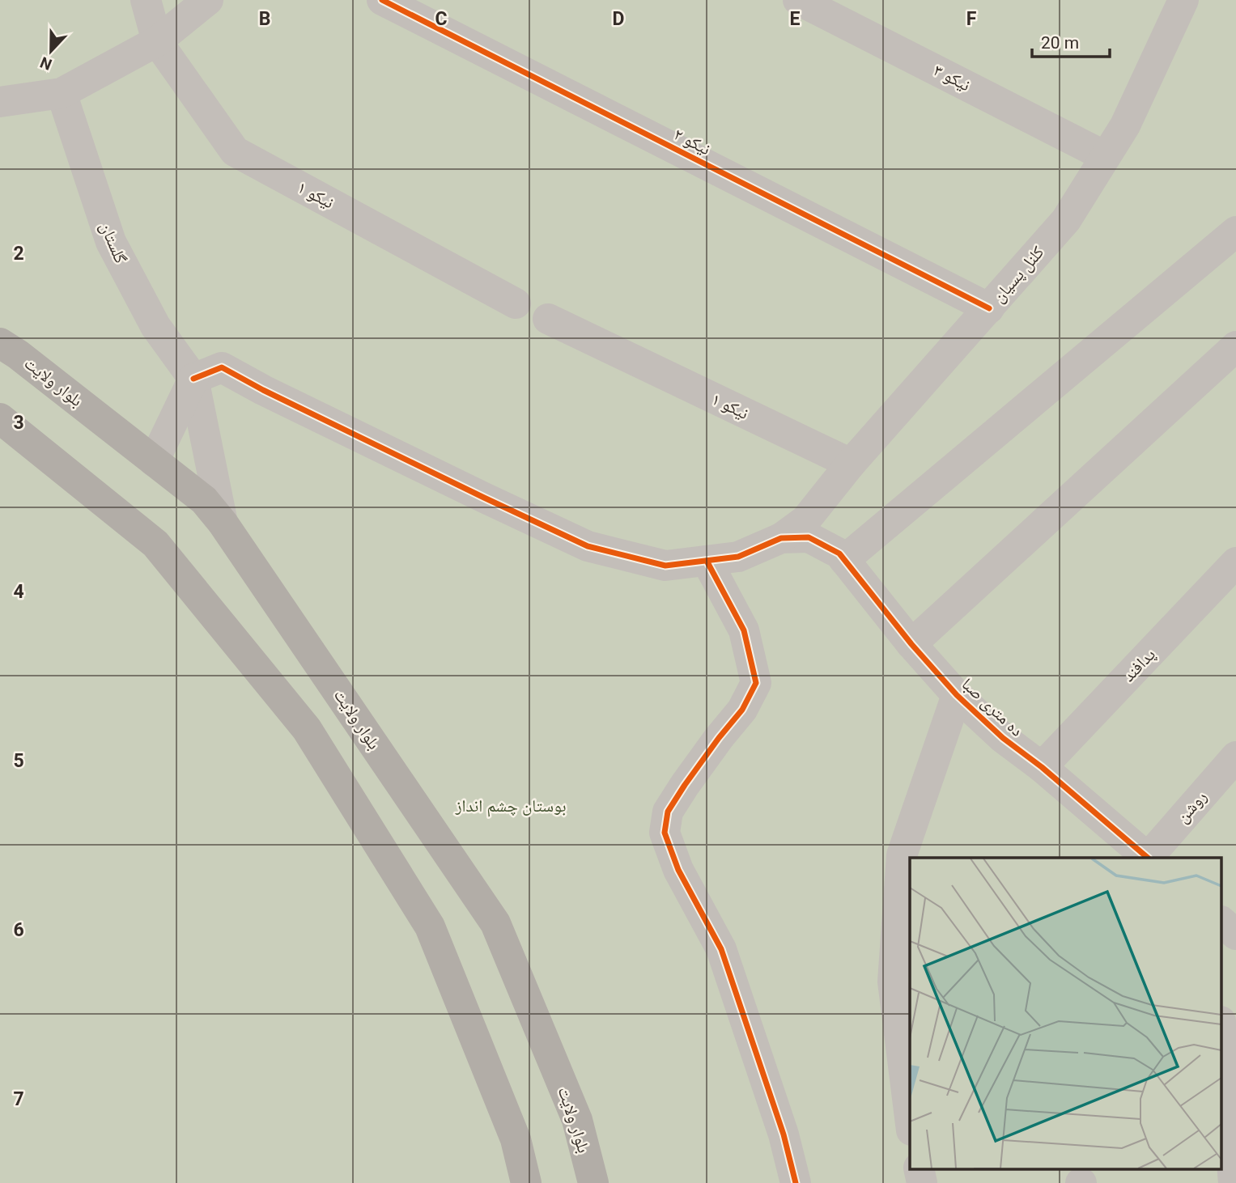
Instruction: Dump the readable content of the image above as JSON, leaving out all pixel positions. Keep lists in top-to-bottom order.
{
  "streets": {
    "main road": ["بلوار ولایت"],
    "street": [
      "نیکو ۳",
      "نیکو ۲",
      "نیکو ۱",
      "گلستان",
      "کلنل پسیان",
      "پدافند",
      "ده متری صبا",
      "روشن"
    ]
  },
  "crossings": [
    ["نیکو ۳", "کلنل پسیان"],
    ["نیکو ۲", "کلنل پسیان"],
    ["نیکو ۱", "کلنل پسیان"],
    ["گلستان", "بلوار ولایت"],
    ["پدافند", "ده متری صبا"]
  ],
  "parks": ["بوستان چشم انداز"],
  "scale_bar": "20 m",
  "north": "bottom",
  "grid": {
    "columns": [
      "B",
      "C",
      "D",
      "E",
      "F"
    ],
    "rows": [
      "2",
      "3",
      "4",
      "5",
      "6",
      "7"
    ]
  }
}
